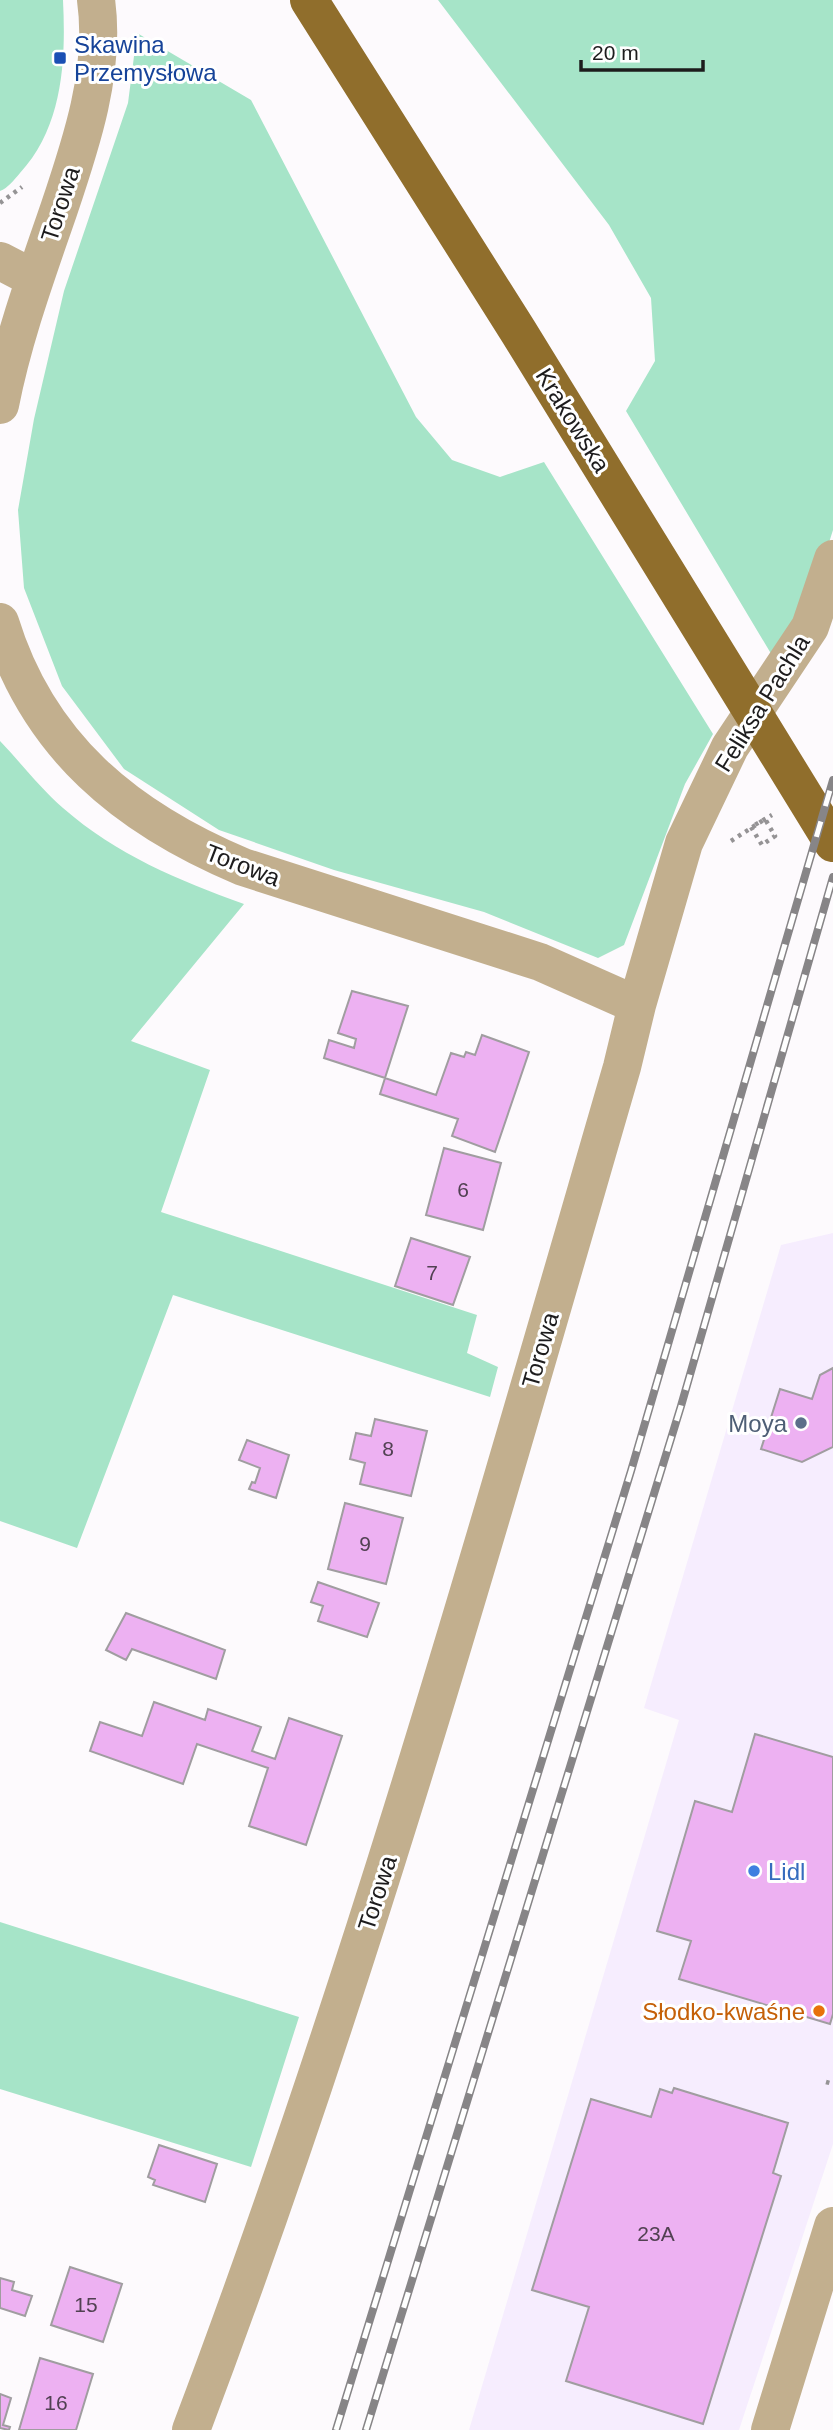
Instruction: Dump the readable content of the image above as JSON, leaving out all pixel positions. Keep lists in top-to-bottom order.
{
  "streets": {
    "main road": ["Krakowska"],
    "street": ["Torowa", "Feliksa Pachla"]
  },
  "crossings": [
    ["Torowa", "Feliksa Pachla"]
  ],
  "places": {
    "transit": ["Skawina Przemysłowa"],
    "other": ["Moya", "Lidl", "Słodko-kwaśne"]
  },
  "house_numbers": [
    "6",
    "7",
    "8",
    "9",
    "23A",
    "15",
    "16"
  ],
  "scale_bar": "20 m"
}
